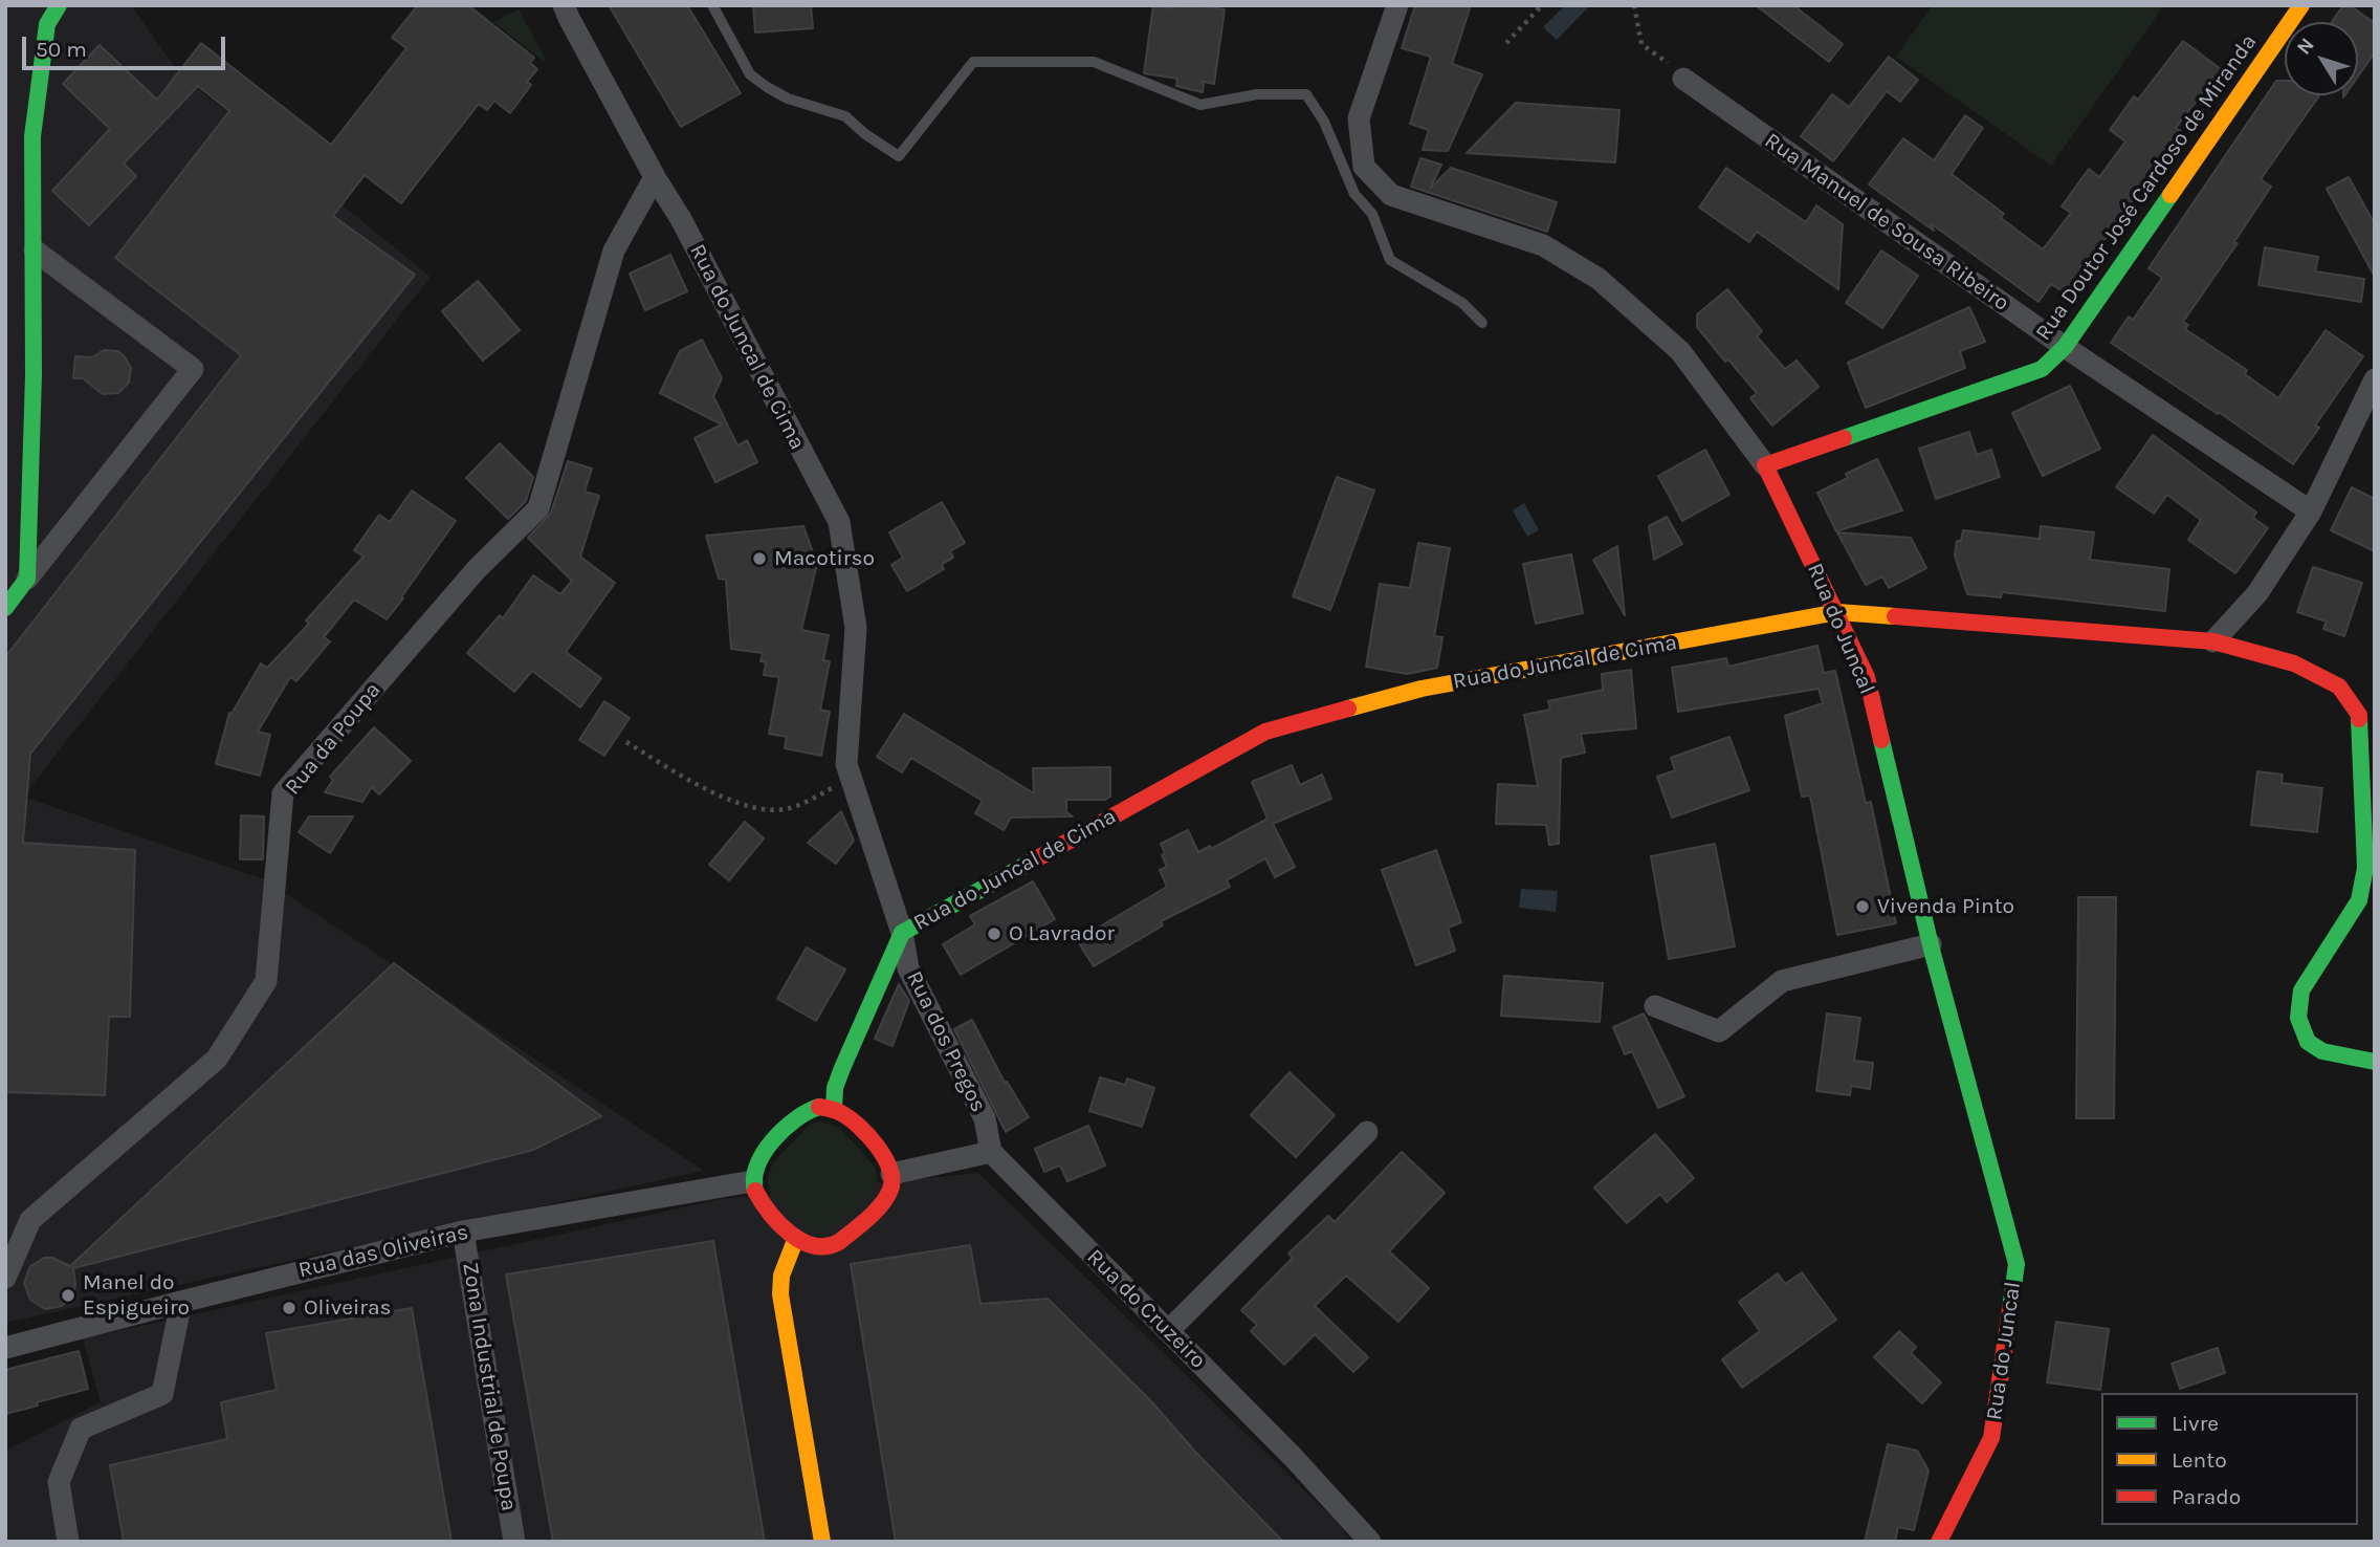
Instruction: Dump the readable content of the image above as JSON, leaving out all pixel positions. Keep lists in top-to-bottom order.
{
  "streets": {
    "street": [
      "Rua Doutor José Cardoso de Miranda",
      "Rua Manuel de Sousa Ribeiro",
      "Rua do Juncal de Cima",
      "Rua do Juncal",
      "Rua da Poupa",
      "Rua dos Pregos",
      "Rua das Oliveiras",
      "Rua do Cruzeiro",
      "Zona Industrial de Poupa"
    ]
  },
  "crossings": [
    ["Rua Doutor José Cardoso de Miranda", "Rua Manuel de Sousa Ribeiro"],
    ["Rua Doutor José Cardoso de Miranda", "Rua do Juncal"],
    ["Rua do Juncal de Cima", "Rua do Juncal"],
    ["Rua do Juncal de Cima", "Rua da Poupa"],
    ["Rua do Juncal de Cima", "Rua dos Pregos"],
    ["Rua dos Pregos", "Rua do Cruzeiro"],
    ["Rua das Oliveiras", "Zona Industrial de Poupa"]
  ],
  "places": [
    "Macotirso",
    "Vivenda Pinto",
    "O Lavrador",
    "Manel do Espigueiro",
    "Oliveiras"
  ],
  "legend": ["Livre", "Lento", "Parado"],
  "scale_bar": "50 m",
  "north": "top left"
}
